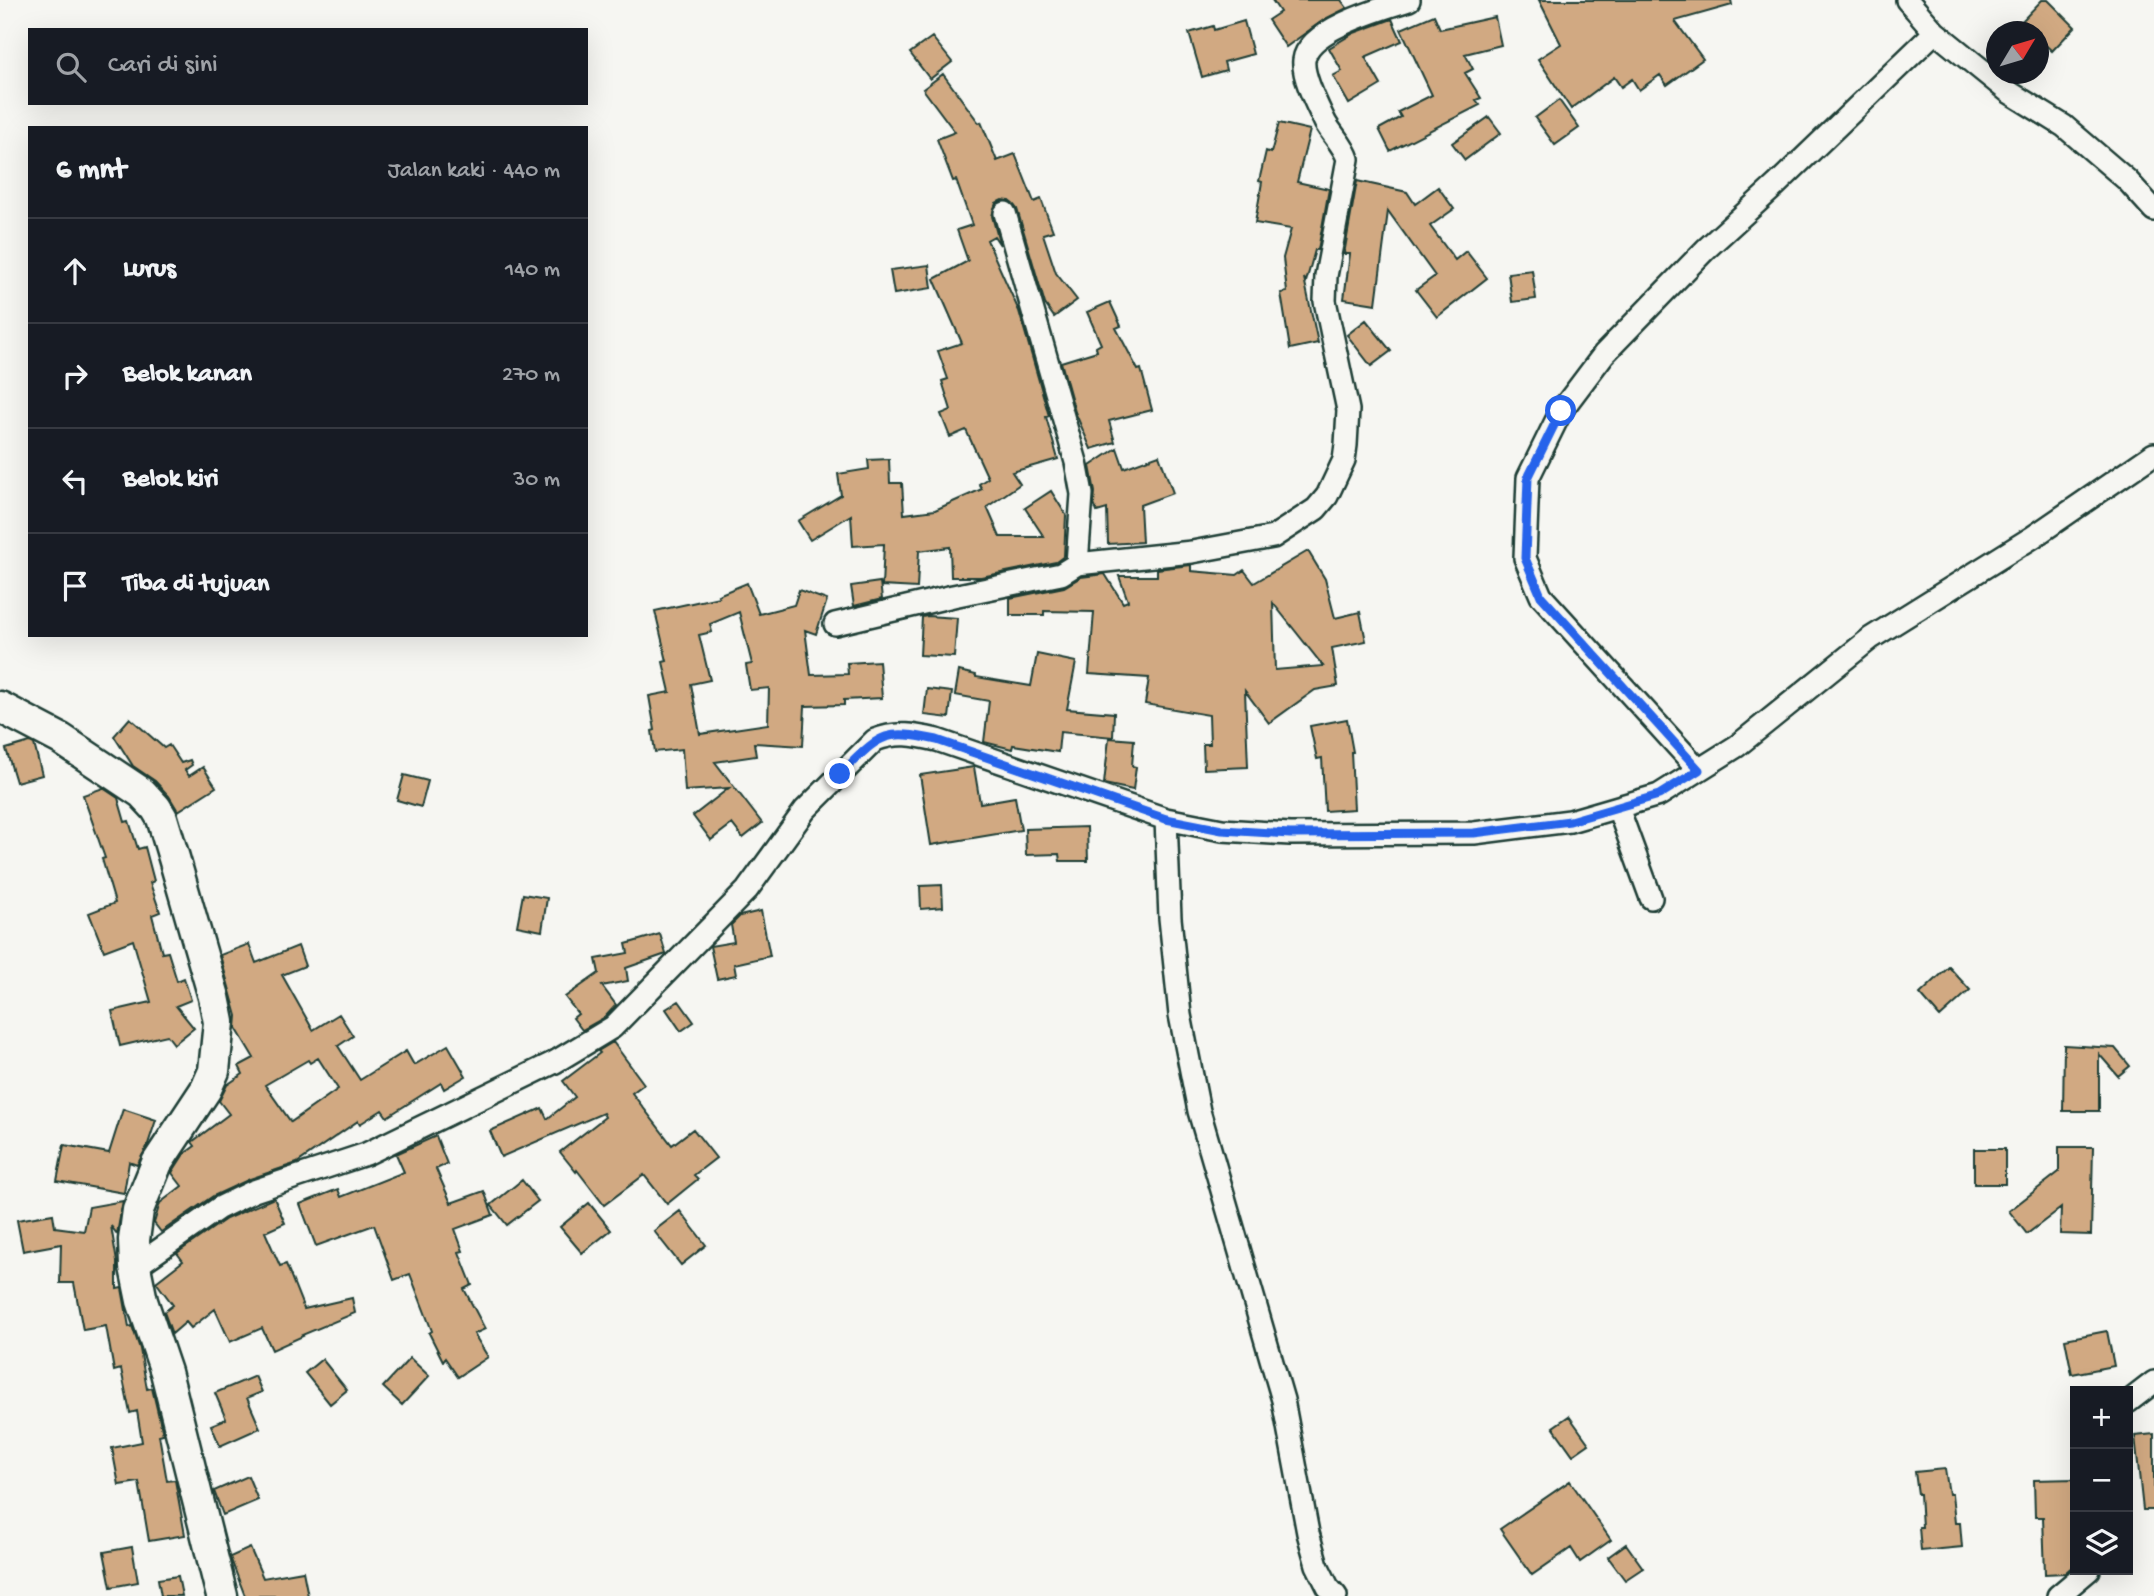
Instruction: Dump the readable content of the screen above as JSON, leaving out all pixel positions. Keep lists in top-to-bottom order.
{
  "north": "top right",
  "page": {
    "search": "Cari di sini",
    "heading": ["6 mnt", "Jalan kaki · 440 m"],
    "list": [
      ["Lurus", "140 m"],
      ["Belok kanan", "270 m"],
      ["Belok kiri", "30 m"],
      "Tiba di tujuan"
    ],
    "map_buttons": ["+", "−"]
  }
}
